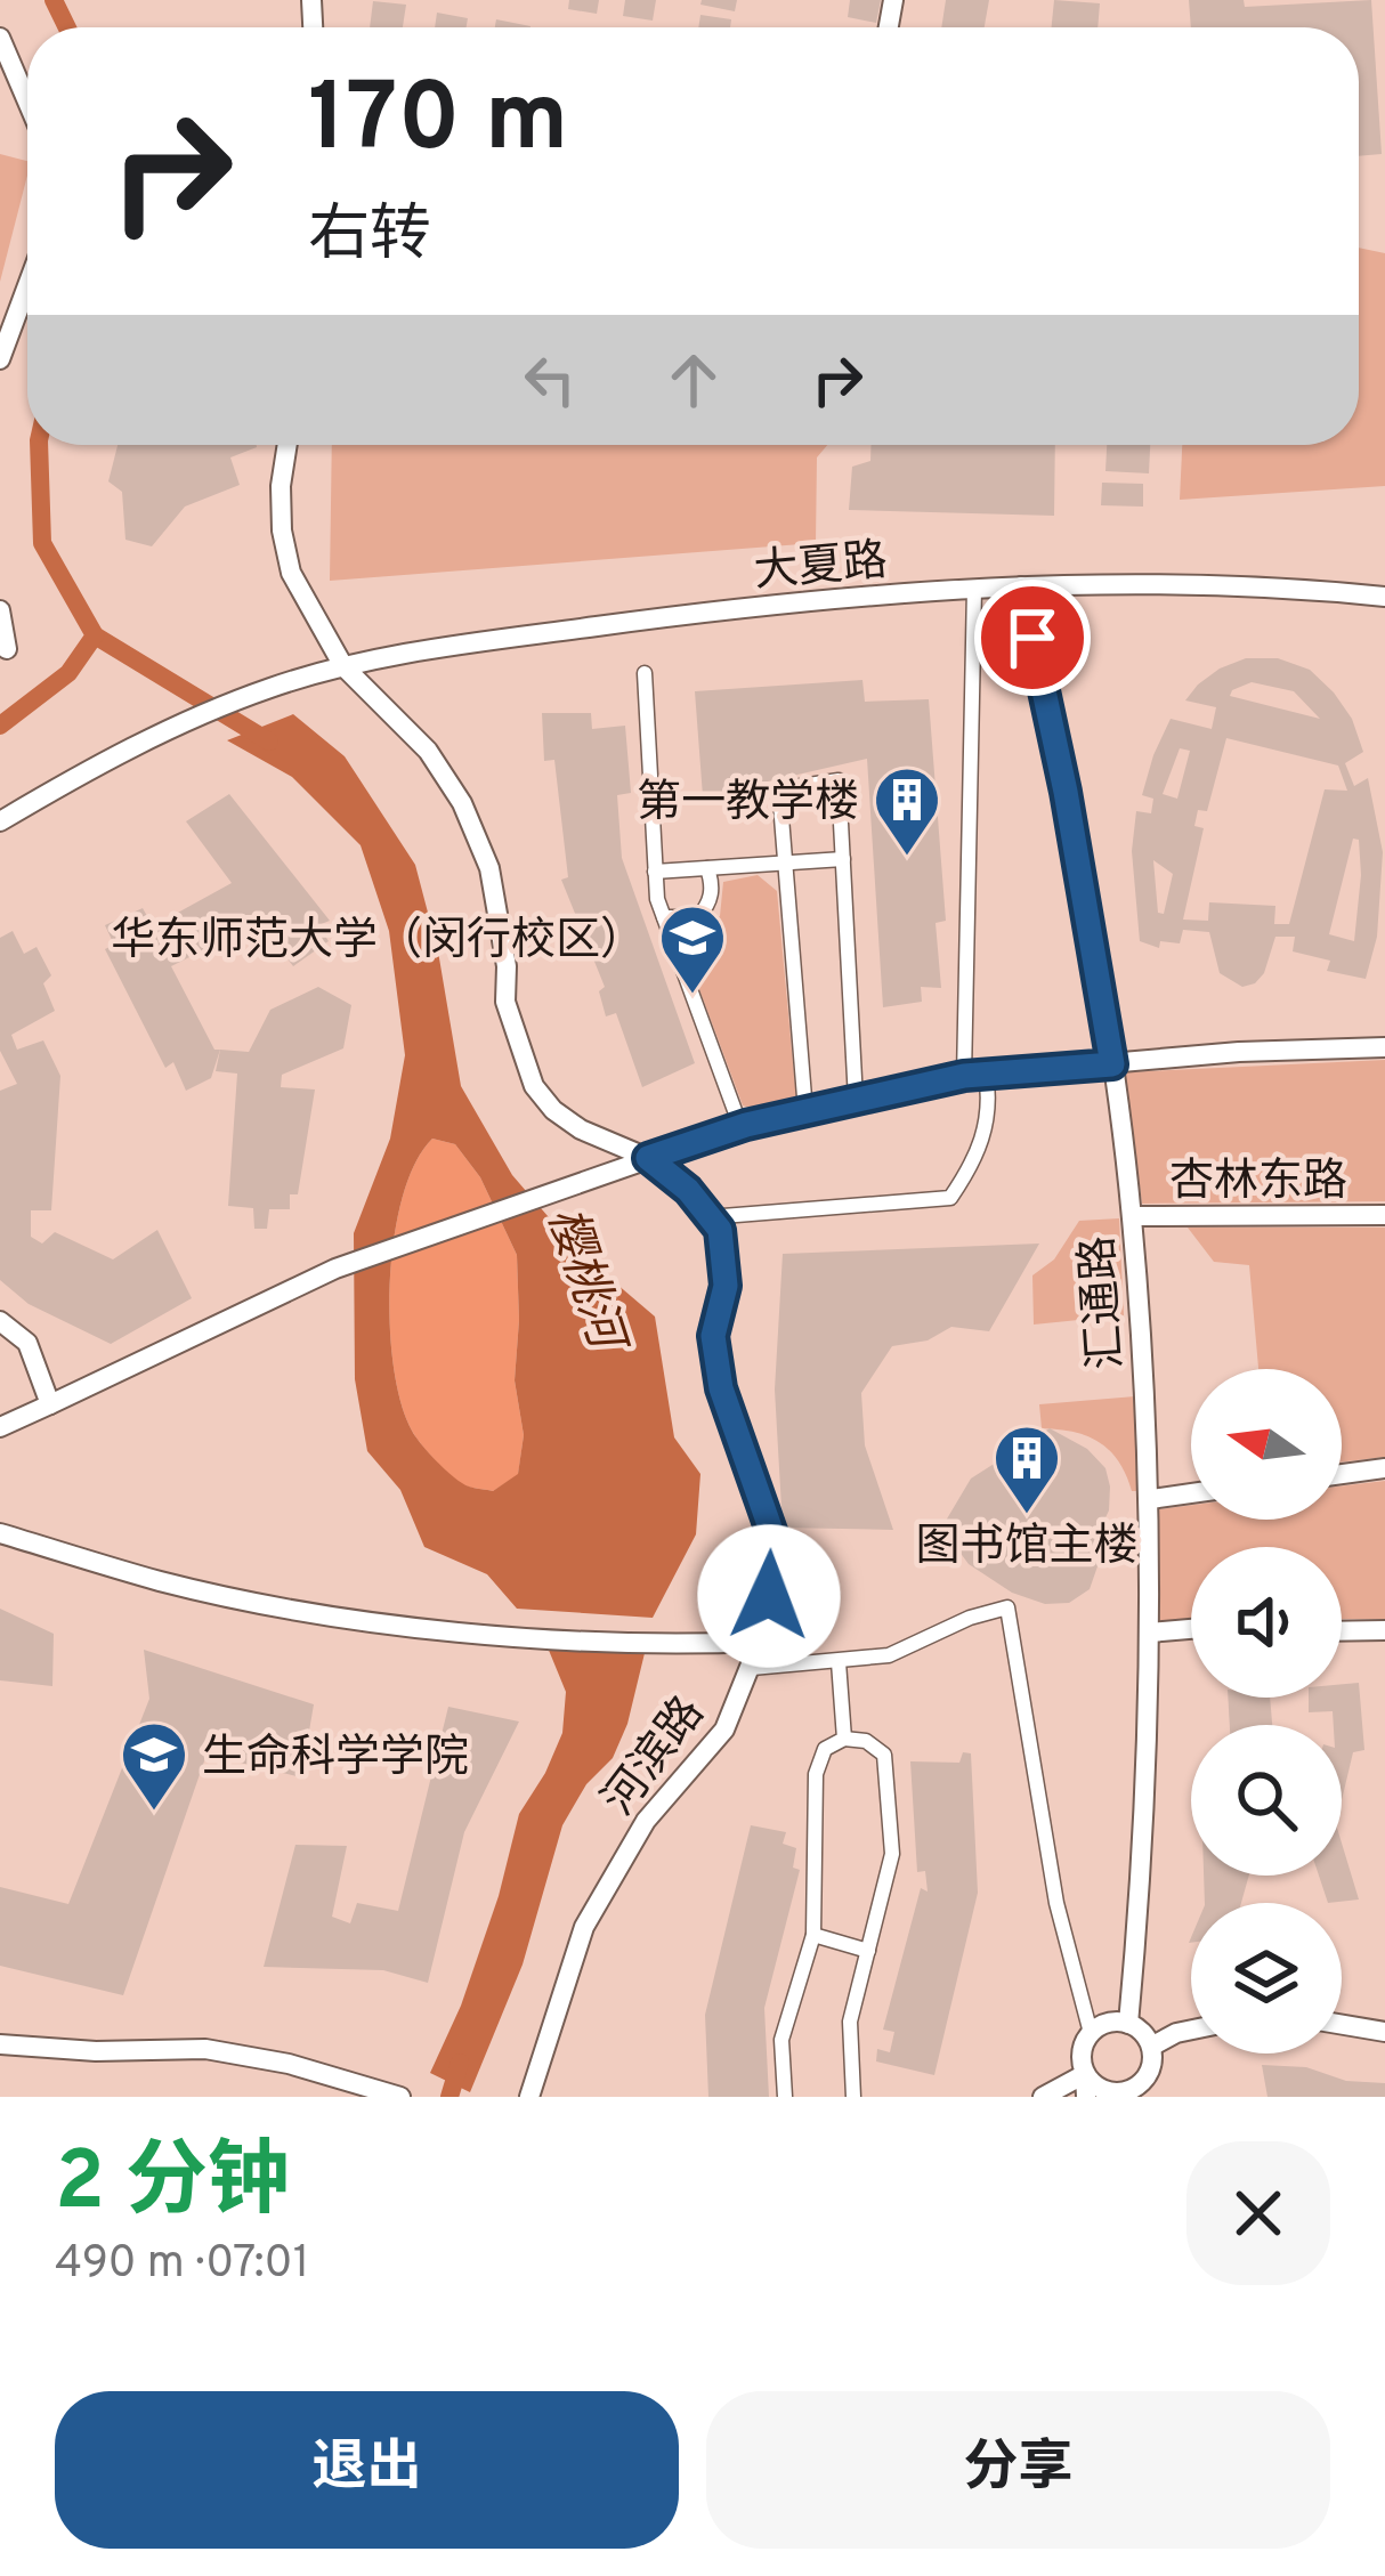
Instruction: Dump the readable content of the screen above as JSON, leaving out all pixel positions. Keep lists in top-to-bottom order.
{
  "streets": {
    "street": [
      "大夏路",
      "杏林东路",
      "汇通路",
      "河滨路"
    ]
  },
  "crossings": [
    ["大夏路", "汇通路"],
    ["杏林东路", "汇通路"]
  ],
  "water": ["樱桃河"],
  "places": {
    "building": ["第一教学楼", "图书馆主楼"],
    "school or university": ["华东师范大学（闵行校区）", "生命科学学院"]
  },
  "north": "left",
  "page": {
    "turn": ["170 m", "右转"],
    "heading": ["2 分钟", "490 m · 07:01"],
    "buttons": ["退出", "分享"]
  }
}
